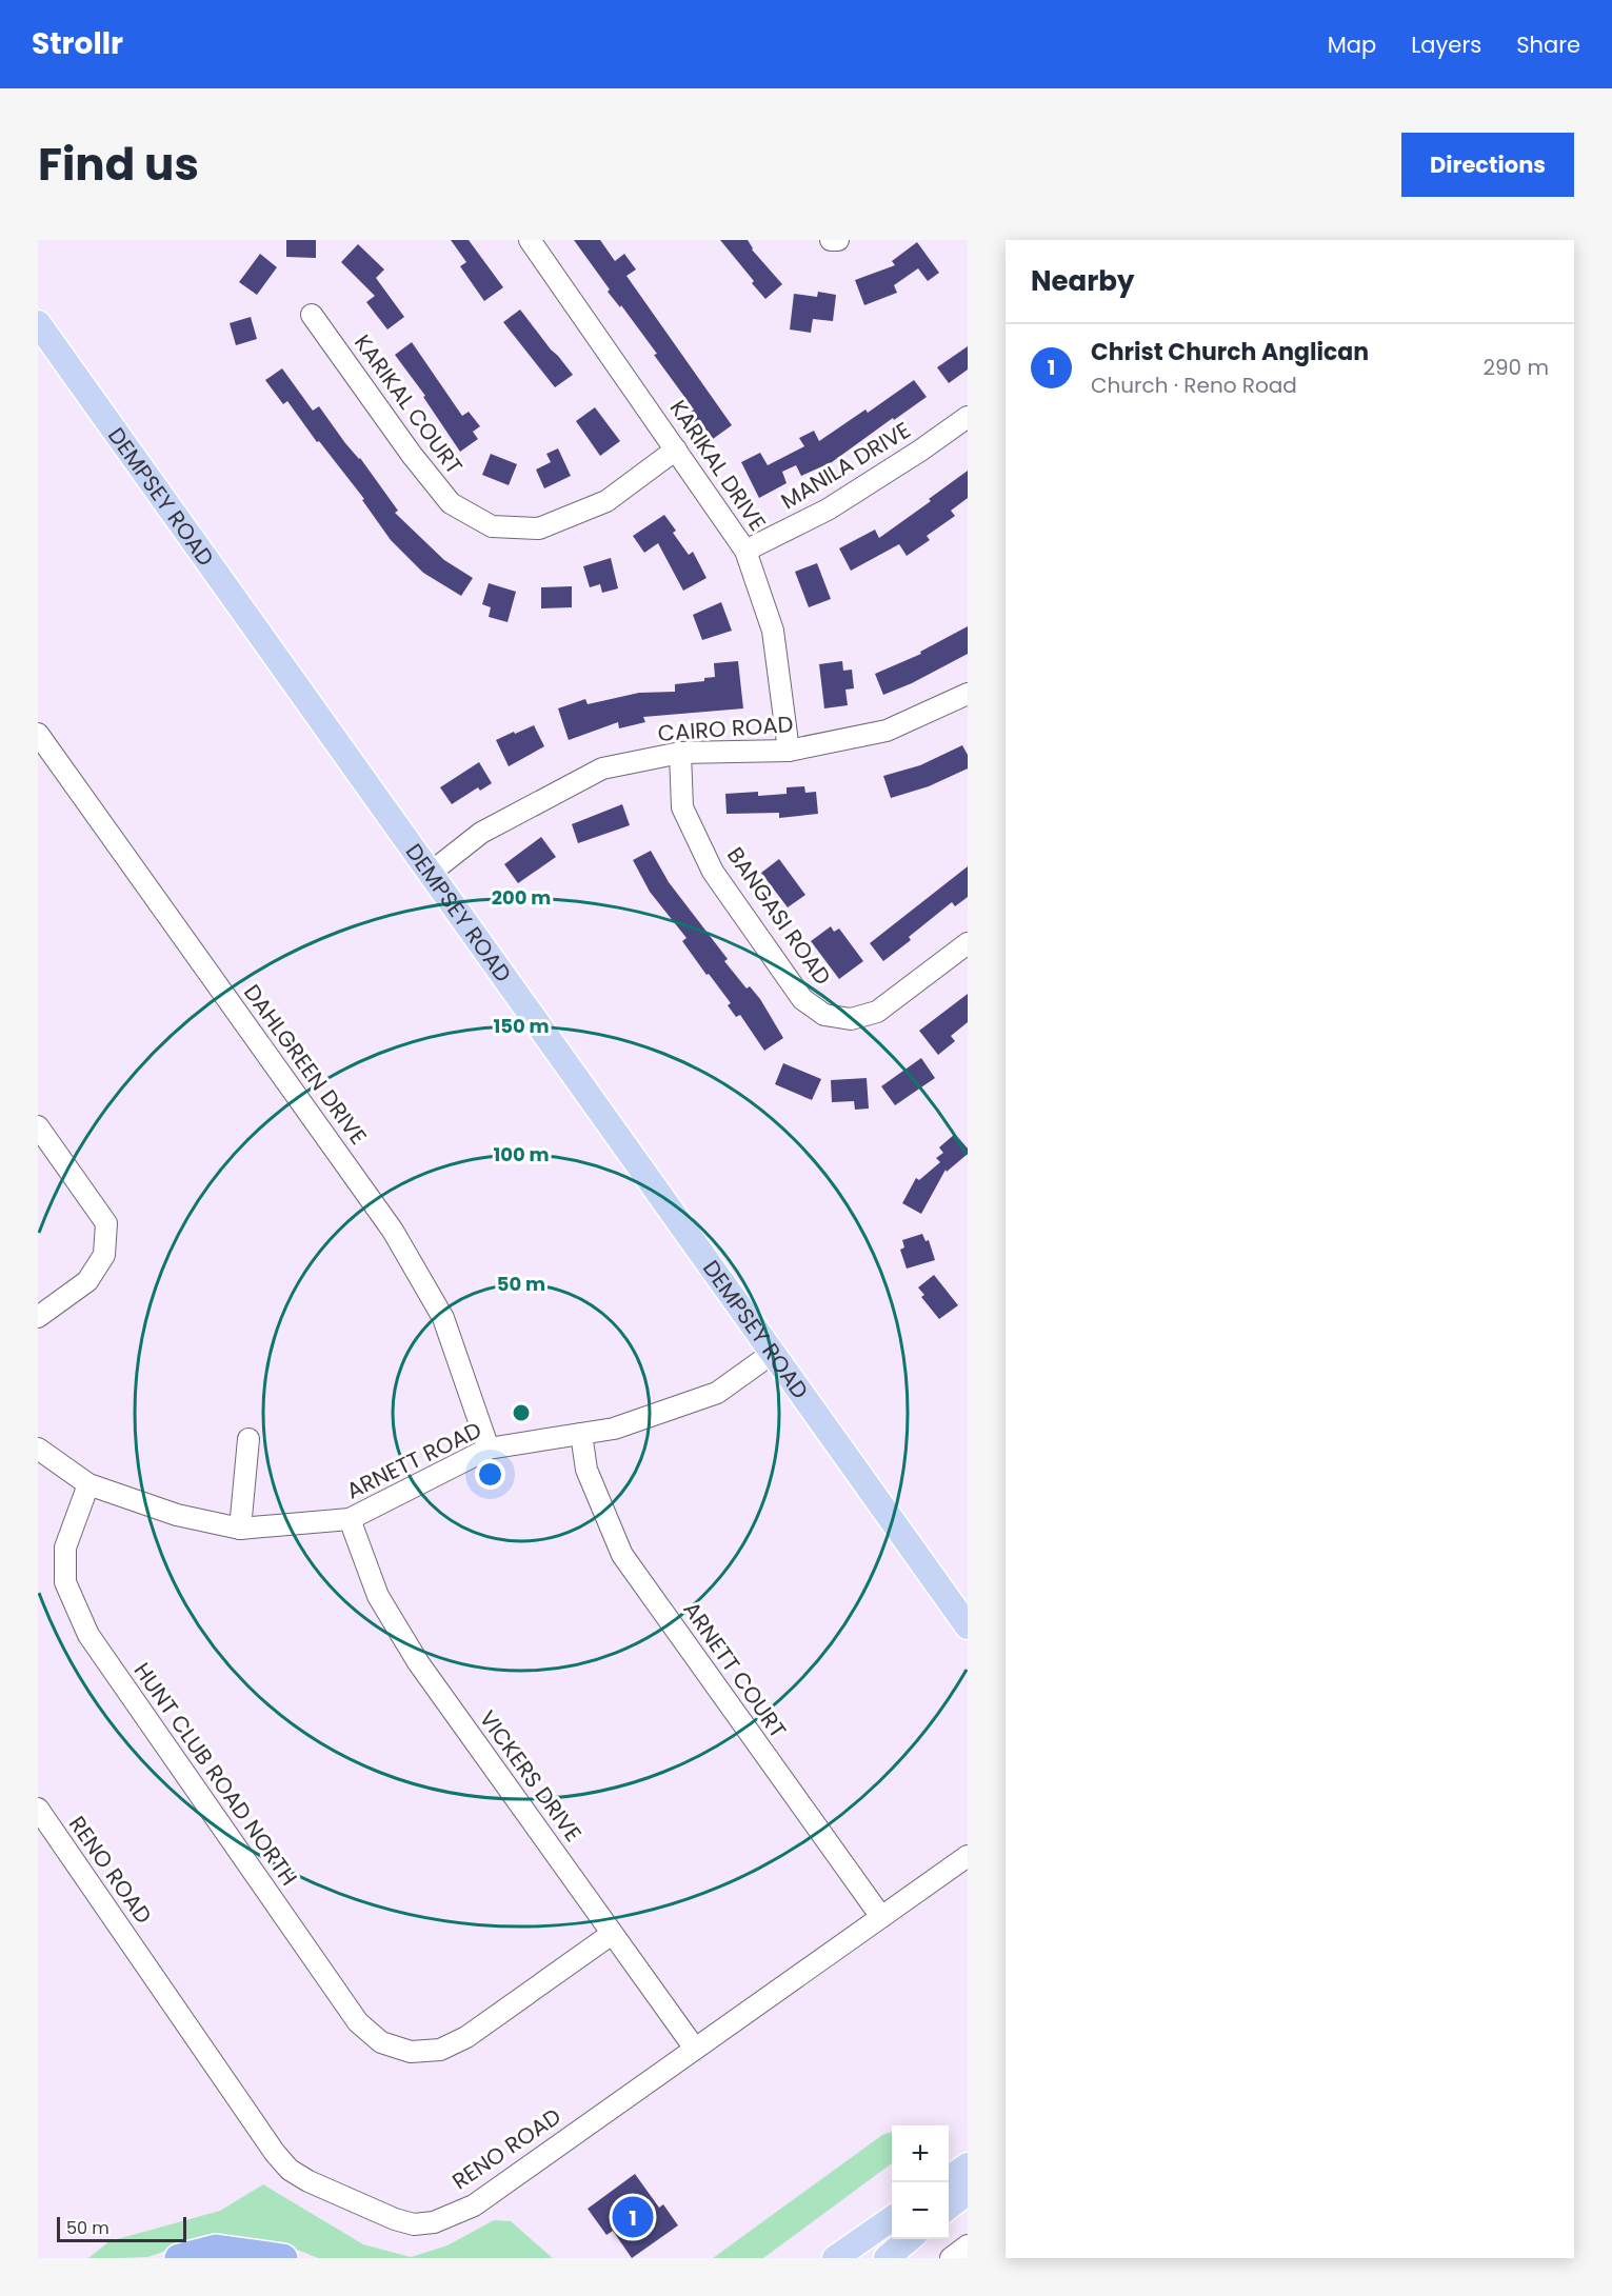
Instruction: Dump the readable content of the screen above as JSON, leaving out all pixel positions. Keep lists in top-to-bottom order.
{
  "streets": {
    "main road": ["DEMPSEY ROAD"],
    "street": [
      "KARIKAL COURT",
      "KARIKAL DRIVE",
      "MANILA DRIVE",
      "CAIRO ROAD",
      "BANGASI ROAD",
      "DAHLGREEN DRIVE",
      "ARNETT ROAD",
      "ARNETT COURT",
      "HUNT CLUB ROAD NORTH",
      "VICKERS DRIVE",
      "RENO ROAD"
    ]
  },
  "crossings": [
    ["KARIKAL COURT", "KARIKAL DRIVE"],
    ["KARIKAL DRIVE", "MANILA DRIVE"],
    ["KARIKAL DRIVE", "CAIRO ROAD"],
    ["DEMPSEY ROAD", "CAIRO ROAD"],
    ["DEMPSEY ROAD", "ARNETT ROAD"],
    ["CAIRO ROAD", "BANGASI ROAD"],
    ["DAHLGREEN DRIVE", "ARNETT ROAD"],
    ["ARNETT ROAD", "ARNETT COURT"],
    ["ARNETT ROAD", "HUNT CLUB ROAD NORTH"],
    ["ARNETT ROAD", "VICKERS DRIVE"],
    ["ARNETT COURT", "RENO ROAD"],
    ["HUNT CLUB ROAD NORTH", "VICKERS DRIVE"],
    ["VICKERS DRIVE", "RENO ROAD"]
  ],
  "scale_bar": "50 m",
  "page": {
    "header": "Strollr",
    "nav": ["Map", "Layers", "Share"],
    "title": "Find us",
    "buttons": "Directions",
    "heading": "Nearby",
    "list": [
      {
        "mark": "1",
        "name": "Christ Church Anglican",
        "note": "Church · Reno Road",
        "value": "290 m"
      }
    ],
    "map_buttons": ["+", "−"],
    "pins": "1",
    "scale": "50 m"
  },
  "rings": [
    "200 m",
    "150 m",
    "100 m",
    "50 m"
  ]
}
